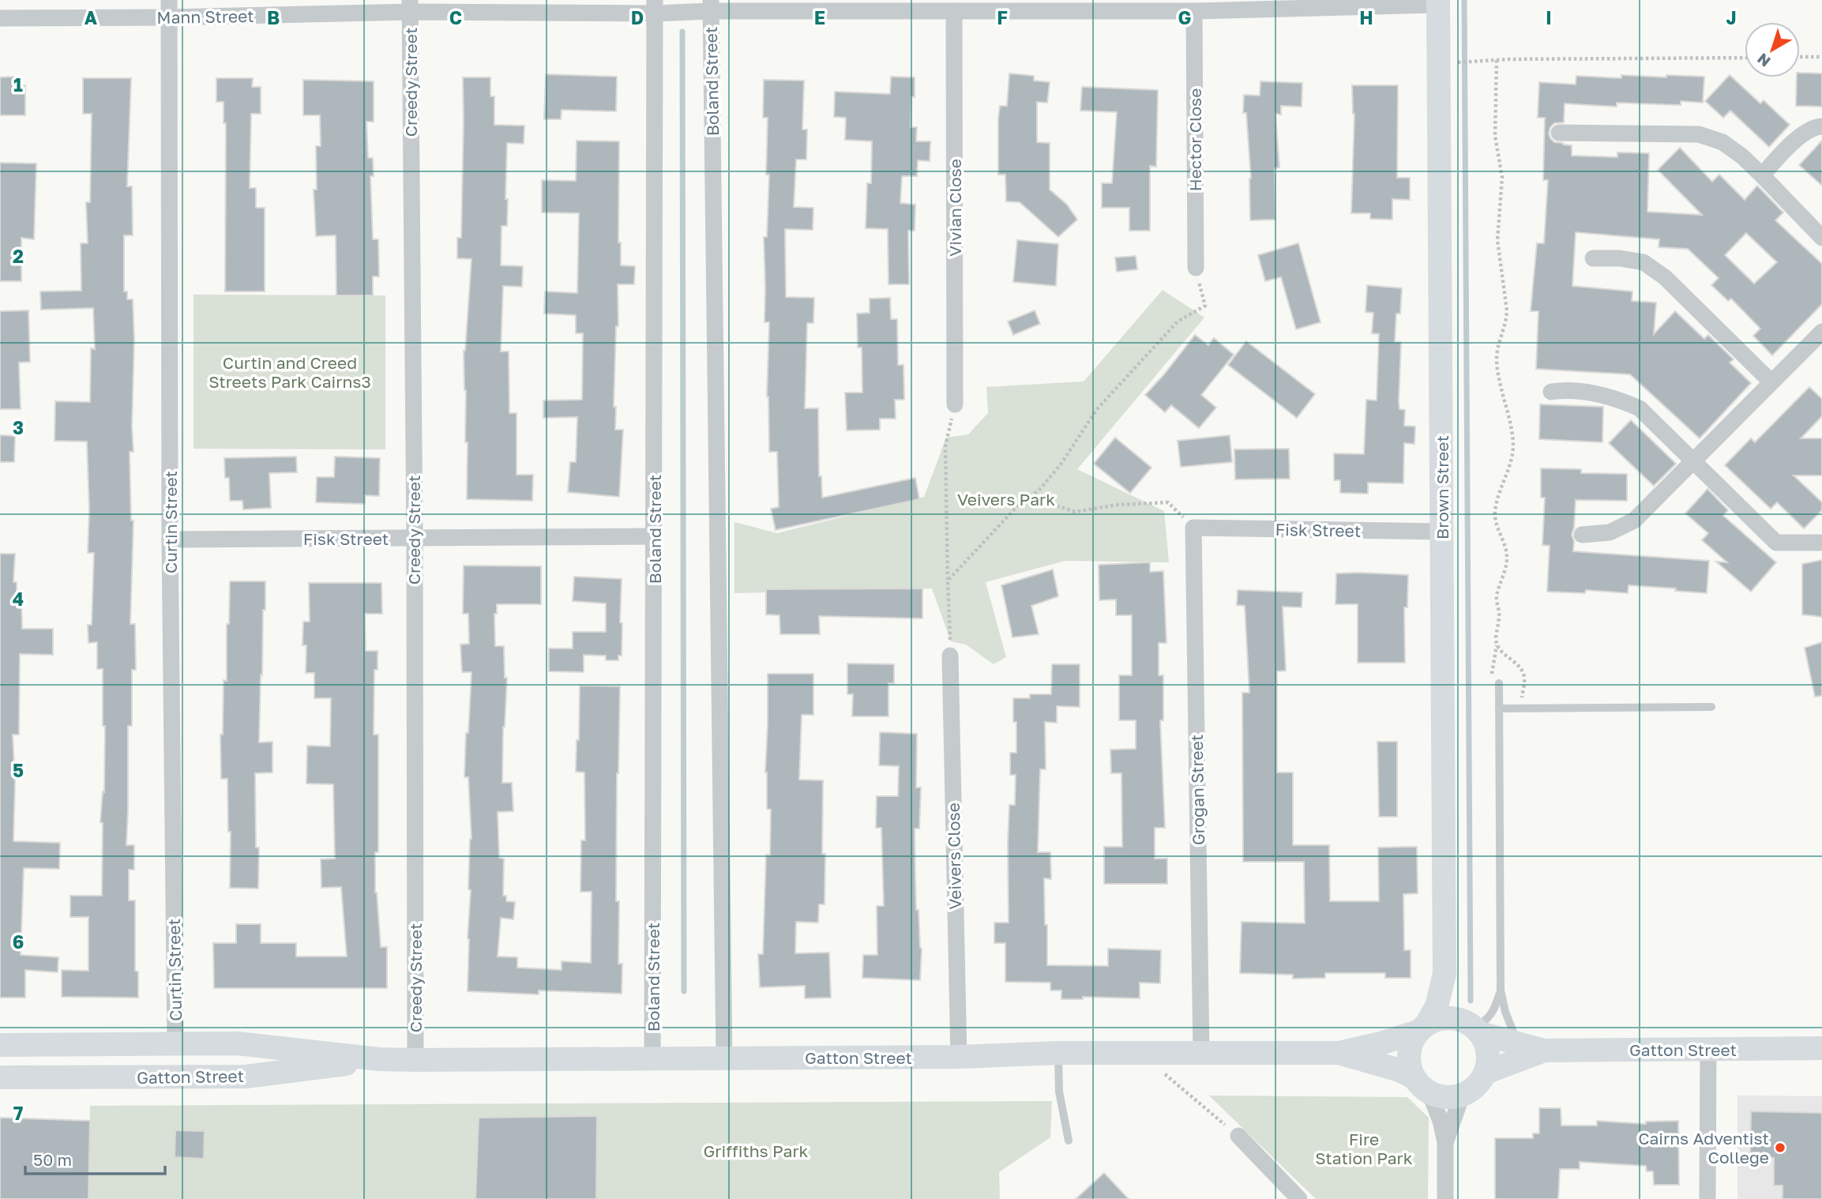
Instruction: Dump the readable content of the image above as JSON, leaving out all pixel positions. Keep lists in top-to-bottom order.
{
  "streets": {
    "street": [
      "Mann Street",
      "Boland Street",
      "Creedy Street",
      "Hector Close",
      "Vivian Close",
      "Brown Street",
      "Curtin Street",
      "Fisk Street",
      "Grogan Street",
      "Veivers Close",
      "Gatton Street"
    ]
  },
  "crossings": [
    ["Mann Street", "Boland Street"],
    ["Mann Street", "Creedy Street"],
    ["Mann Street", "Hector Close"],
    ["Mann Street", "Vivian Close"],
    ["Mann Street", "Brown Street"],
    ["Mann Street", "Curtin Street"],
    ["Boland Street", "Fisk Street"],
    ["Boland Street", "Gatton Street"],
    ["Creedy Street", "Fisk Street"],
    ["Creedy Street", "Gatton Street"],
    ["Brown Street", "Fisk Street"],
    ["Brown Street", "Gatton Street"],
    ["Curtin Street", "Fisk Street"],
    ["Curtin Street", "Gatton Street"],
    ["Fisk Street", "Grogan Street"],
    ["Grogan Street", "Gatton Street"],
    ["Veivers Close", "Gatton Street"]
  ],
  "parks": [
    "Curtin and Creed Streets Park Cairns3",
    "Veivers Park",
    "Fire Station Park",
    "Griffiths Park"
  ],
  "places": ["Cairns Adventist College"],
  "scale_bar": "50 m",
  "north": "bottom left",
  "grid": {
    "columns": [
      "A",
      "B",
      "C",
      "D",
      "E",
      "F",
      "G",
      "H",
      "I",
      "J"
    ],
    "rows": [
      "1",
      "2",
      "3",
      "4",
      "5",
      "6",
      "7"
    ]
  }
}
